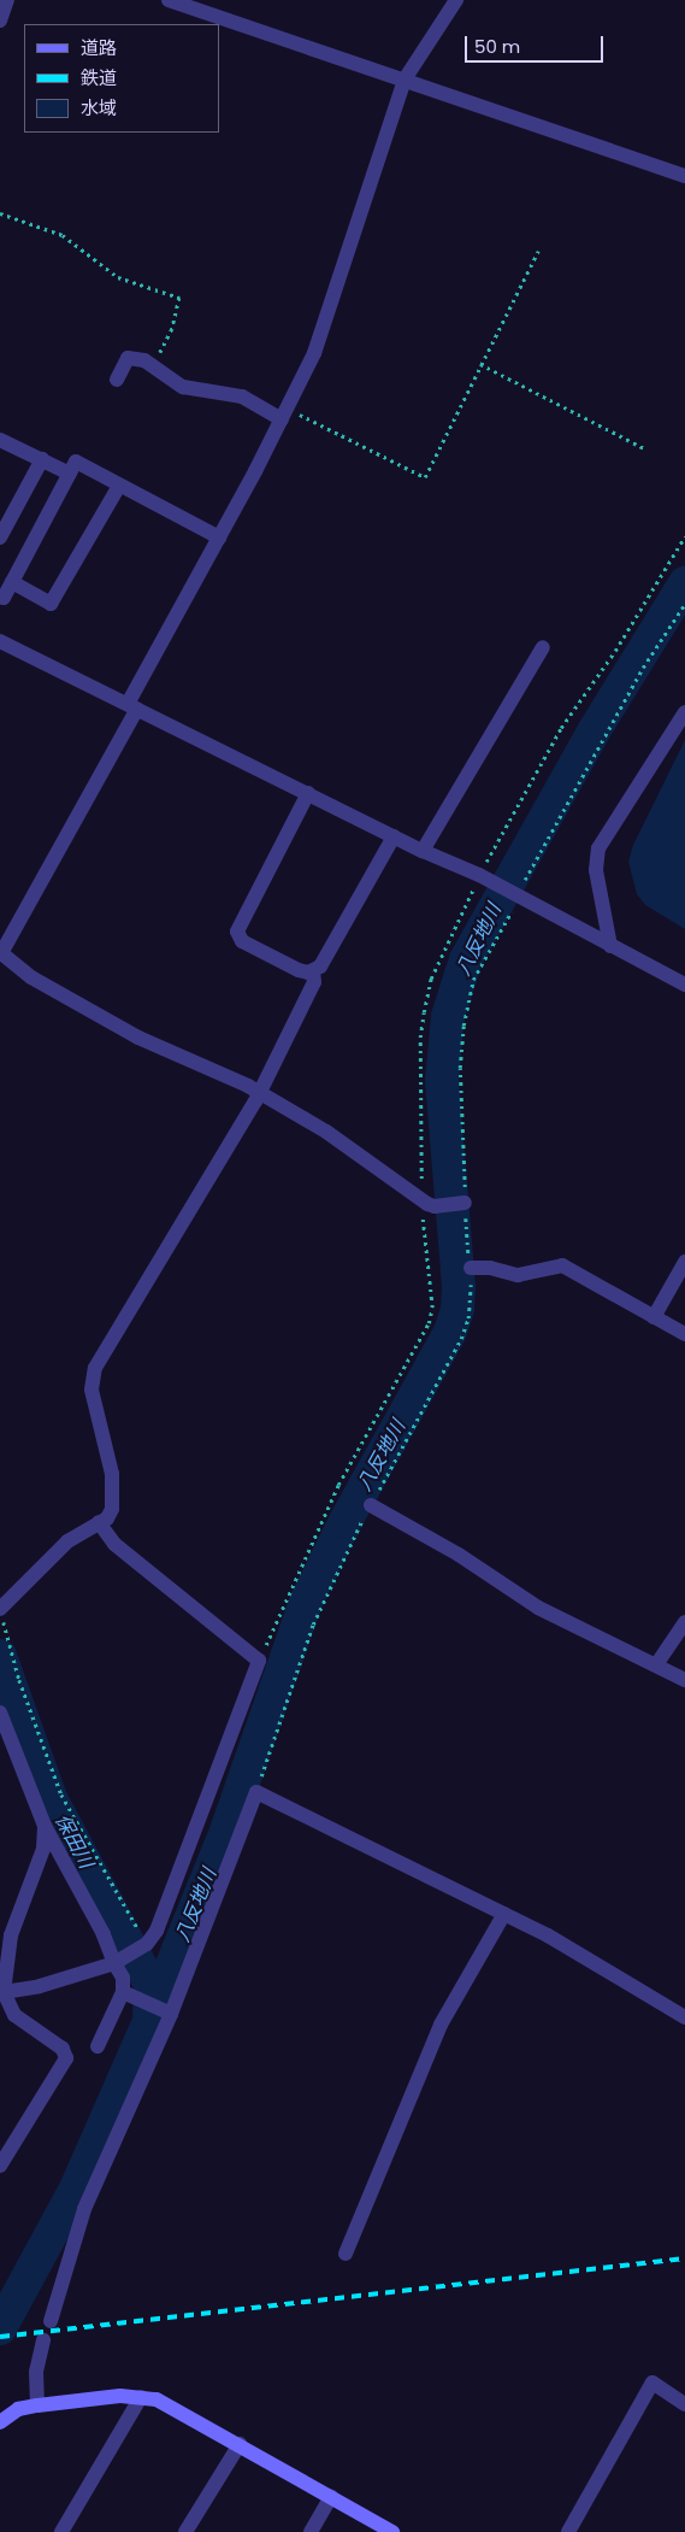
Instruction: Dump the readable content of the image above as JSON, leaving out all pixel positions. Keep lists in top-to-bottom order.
{
  "water": ["八反地川", "保田川"],
  "legend": ["道路", "鉄道", "水域"],
  "scale_bar": "50 m"
}
